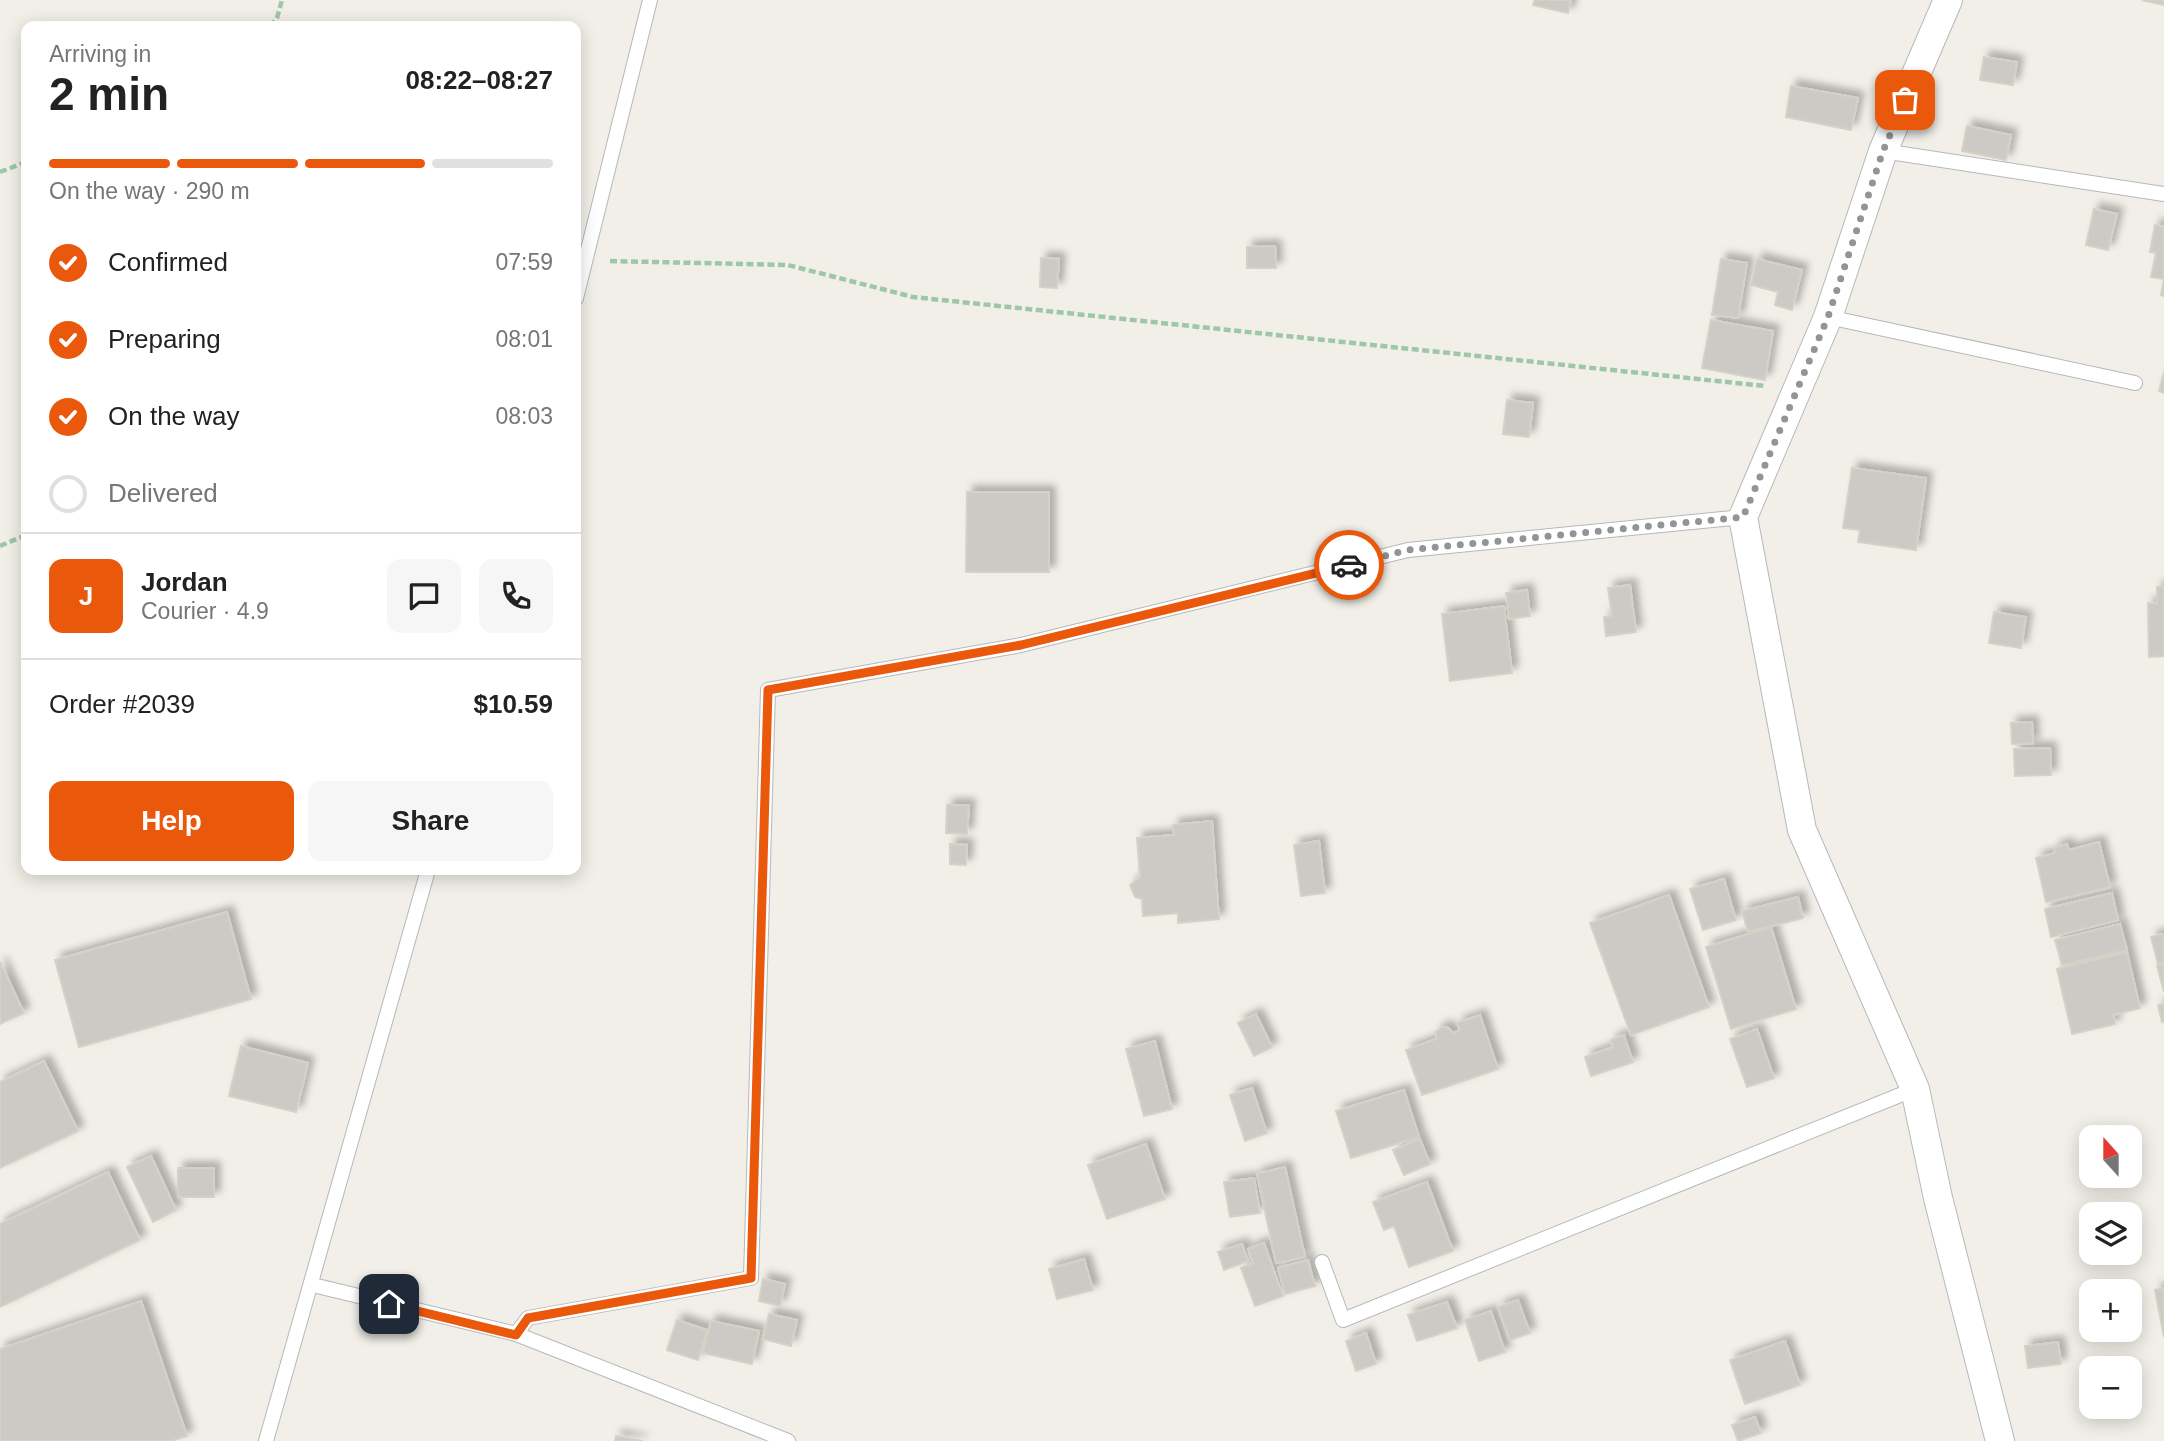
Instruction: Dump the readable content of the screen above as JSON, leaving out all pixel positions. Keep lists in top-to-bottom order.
{
  "north": "top",
  "page": {
    "heading": ["2 min", "Arriving in", "08:22–08:27"],
    "panel": [
      "Jordan",
      "Courier · 4.9",
      "Order #2039",
      "$10.59"
    ],
    "bar": "On the way · 290 m",
    "list": [
      ["Confirmed", "07:59"],
      ["Preparing", "08:01"],
      ["On the way", "08:03"],
      "Delivered"
    ],
    "round": "J",
    "buttons": ["Help", "Share"],
    "map_buttons": ["+", "−"]
  }
}
